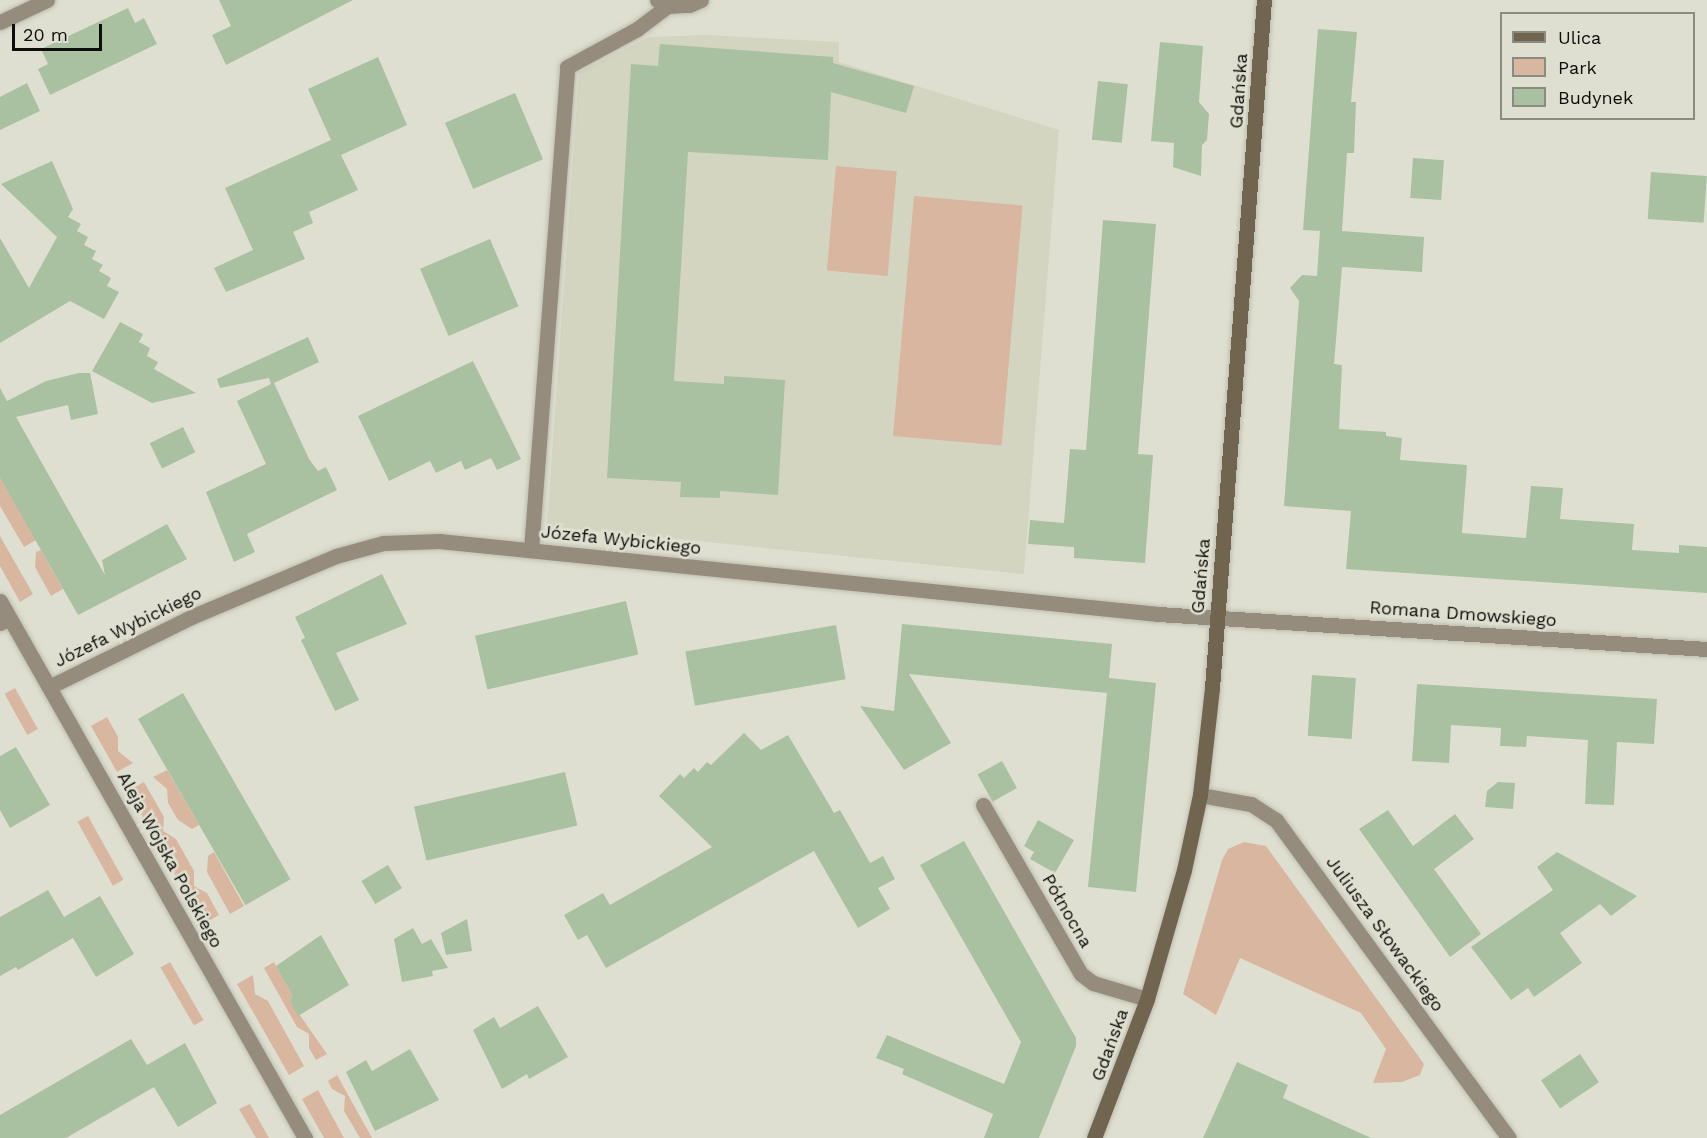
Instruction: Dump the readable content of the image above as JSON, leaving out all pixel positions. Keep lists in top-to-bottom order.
{
  "streets": {
    "main road": ["Gdańska"],
    "street": [
      "Józefa Wybickiego",
      "Romana Dmowskiego",
      "Aleja Wojska Polskiego",
      "Północna",
      "Juliusza Słowackiego"
    ]
  },
  "crossings": [
    ["Gdańska", "Józefa Wybickiego"],
    ["Gdańska", "Romana Dmowskiego"],
    ["Gdańska", "Północna"],
    ["Gdańska", "Juliusza Słowackiego"],
    ["Józefa Wybickiego", "Romana Dmowskiego"],
    ["Józefa Wybickiego", "Aleja Wojska Polskiego"]
  ],
  "legend": ["Ulica", "Park", "Budynek"],
  "scale_bar": "20 m"
}
